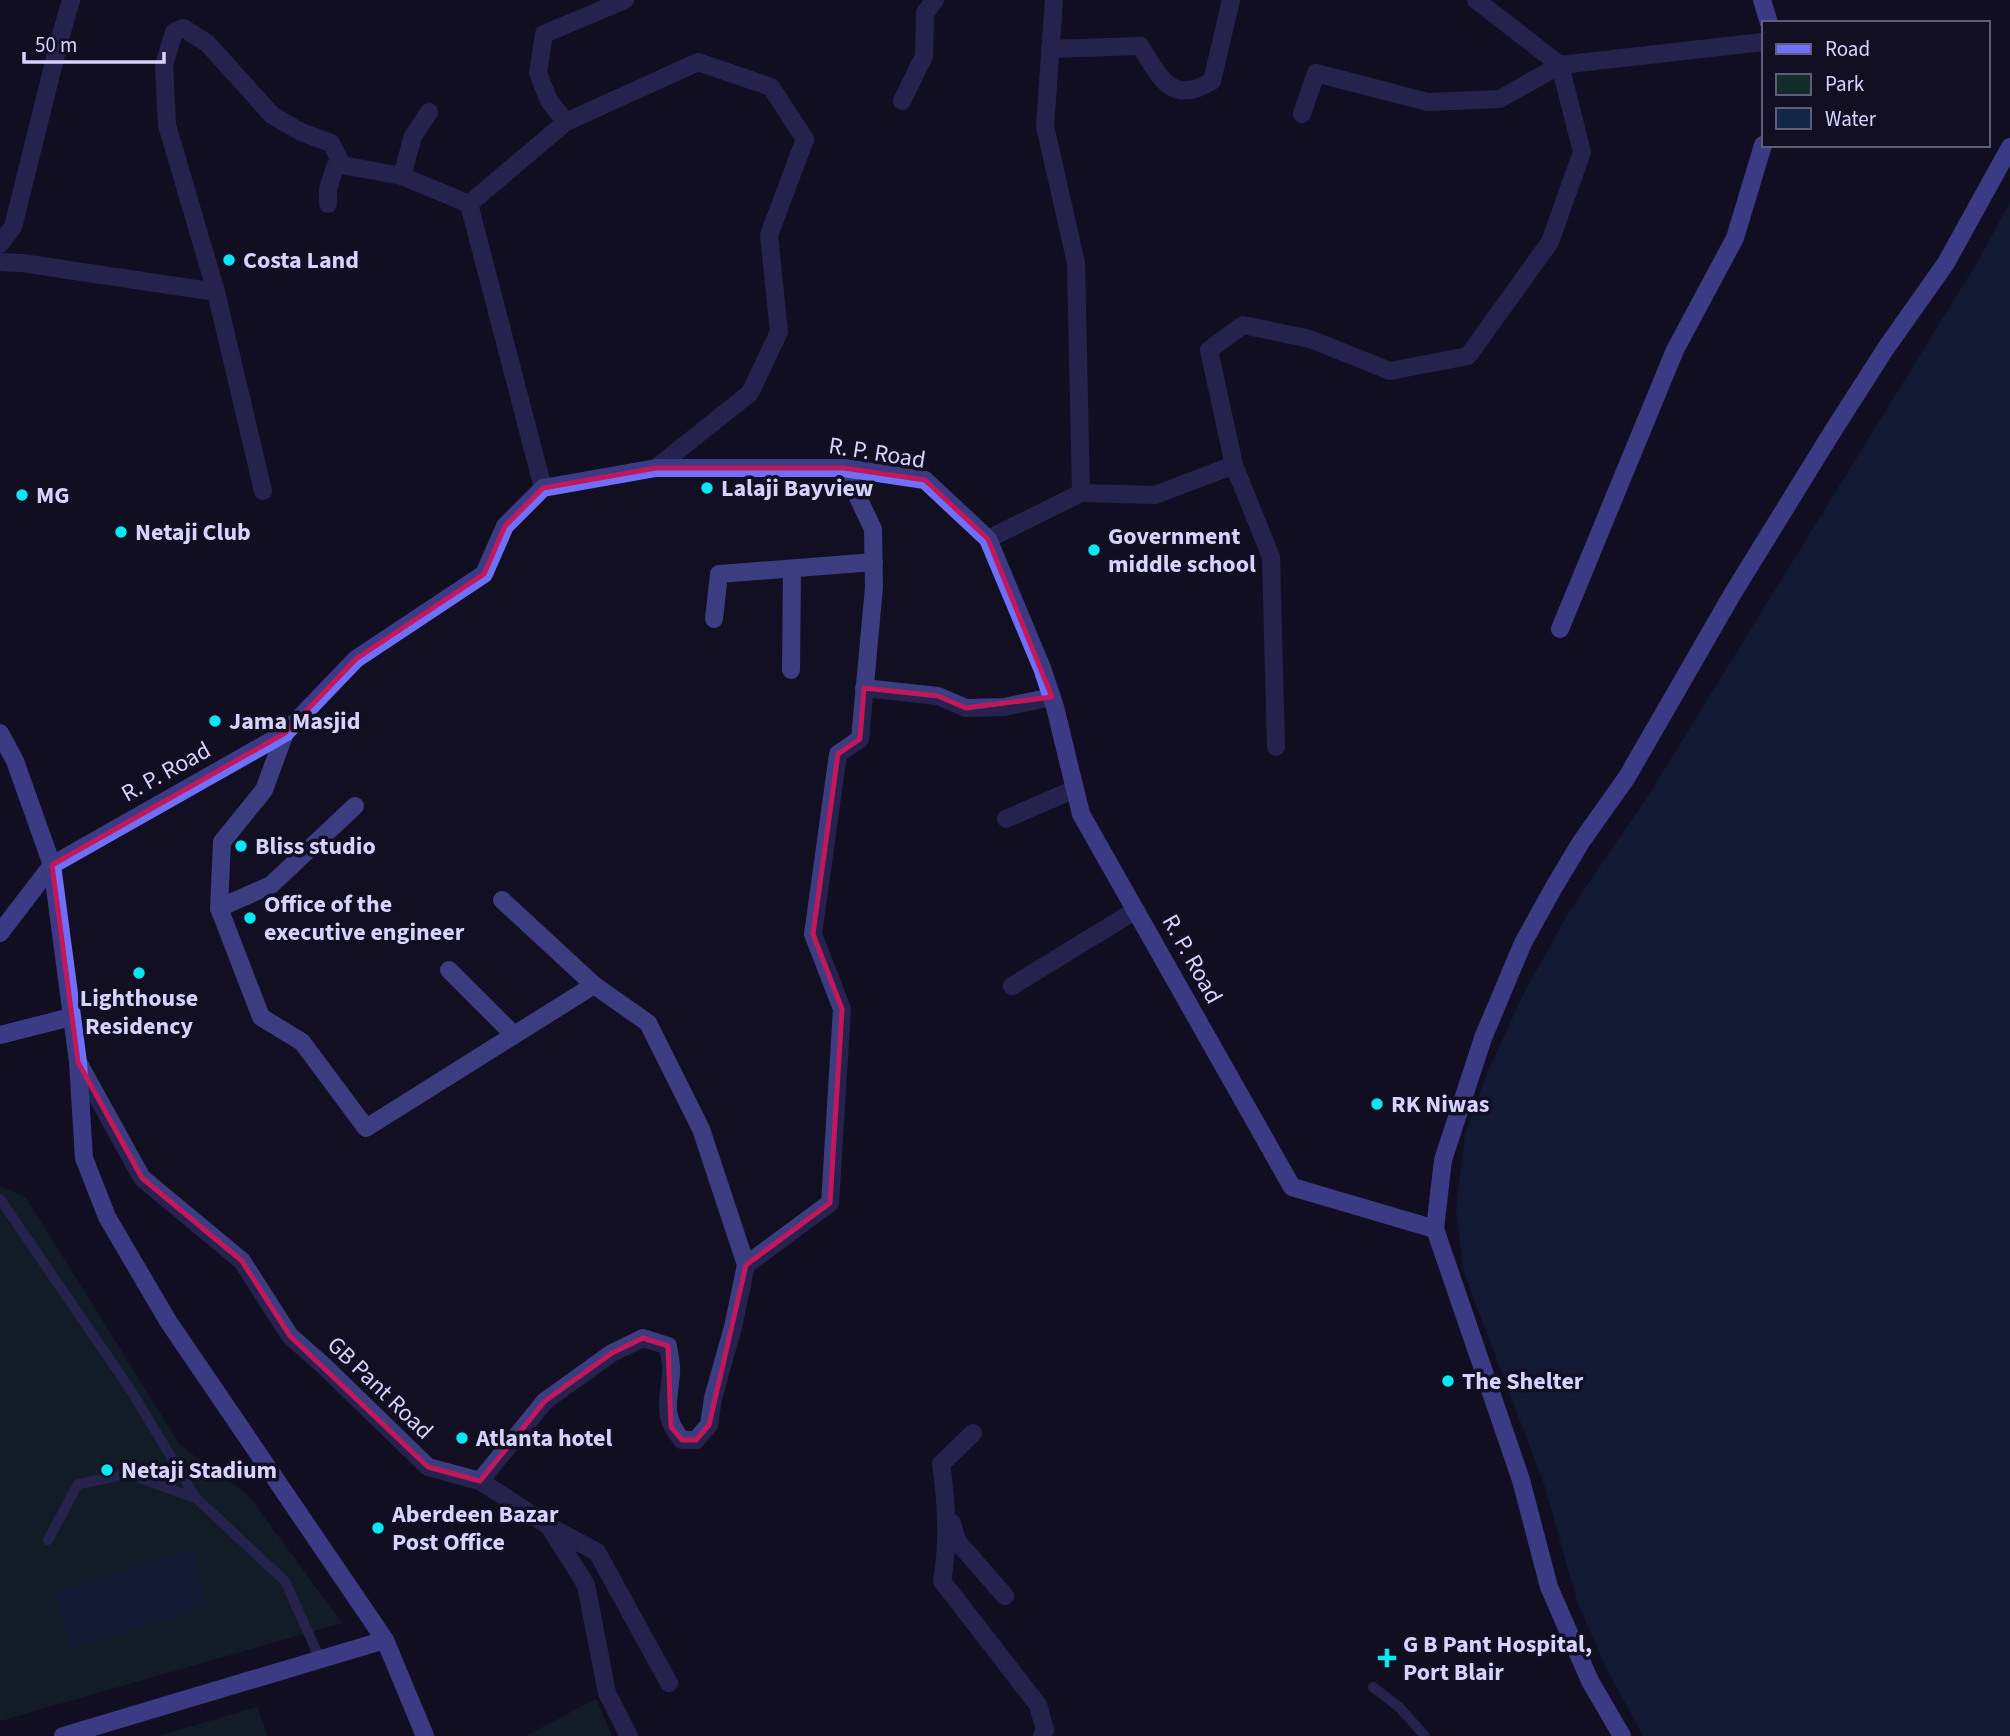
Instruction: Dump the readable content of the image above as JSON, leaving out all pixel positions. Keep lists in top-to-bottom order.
{
  "streets": {
    "street": ["R. P. Road", "GB Pant Road"]
  },
  "places": {
    "other": [
      "Costa Land",
      "Lalaji Bayview",
      "MG",
      "Netaji Club",
      "Government middle school",
      "Jama Masjid",
      "Bliss studio",
      "Office of the executive engineer",
      "Lighthouse Residency",
      "RK Niwas",
      "The Shelter",
      "Atlanta hotel",
      "Netaji Stadium",
      "Aberdeen Bazar Post Office"
    ],
    "health": ["G B Pant Hospital, Port Blair"]
  },
  "legend": ["Road", "Park", "Water"],
  "scale_bar": "50 m"
}
